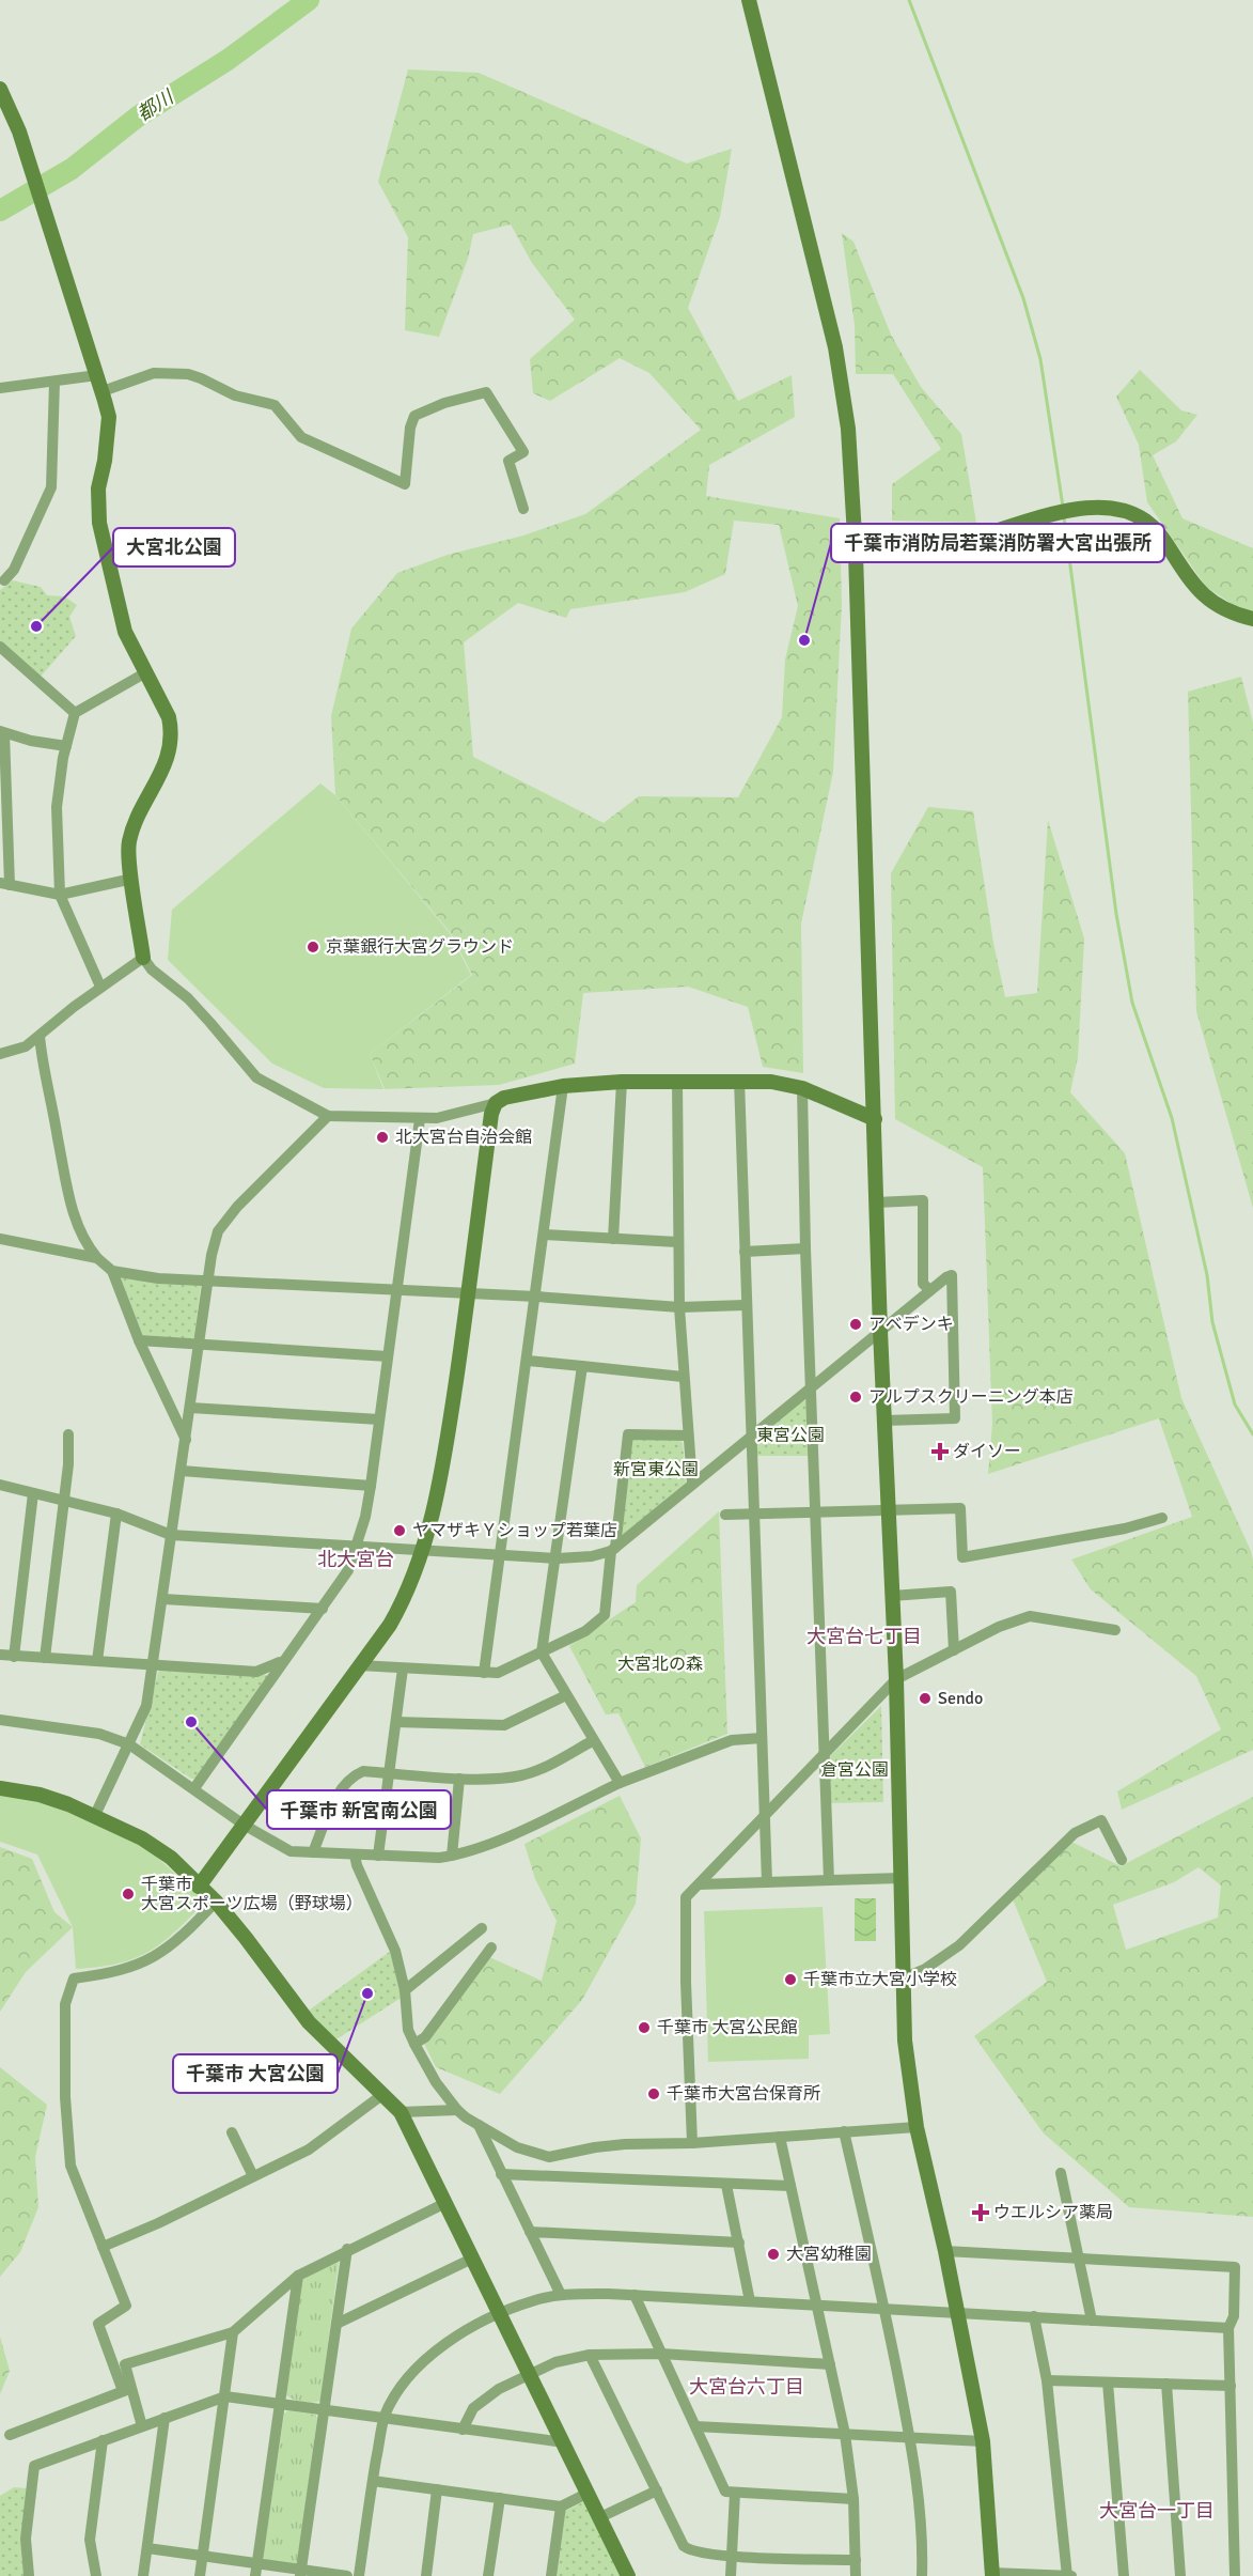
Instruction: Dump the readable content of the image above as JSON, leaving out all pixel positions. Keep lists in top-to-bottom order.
{
  "districts": [
    "北大宮台",
    "大宮台七丁目",
    "大宮台六丁目",
    "大宮台一丁目"
  ],
  "water": ["都川"],
  "parks": [
    "東宮公園",
    "新宮東公園",
    "大宮北の森",
    "倉宮公園"
  ],
  "places": {
    "other": [
      "大宮北公園",
      "千葉市消防局若葉消防署大宮出張所",
      "京葉銀行大宮グラウンド",
      "北大宮台自治会館",
      "アベデンキ",
      "アルプスクリーニング本店",
      "ヤマザキＹショップ若葉店",
      "Sendo",
      "千葉市 新宮南公園",
      "千葉市 大宮スポーツ広場（野球場）",
      "千葉市立大宮小学校",
      "千葉市 大宮公園",
      "千葉市 大宮公民館",
      "千葉市大宮台保育所",
      "大宮幼稚園"
    ],
    "health": ["ダイソー", "ウエルシア薬局"]
  }
}
